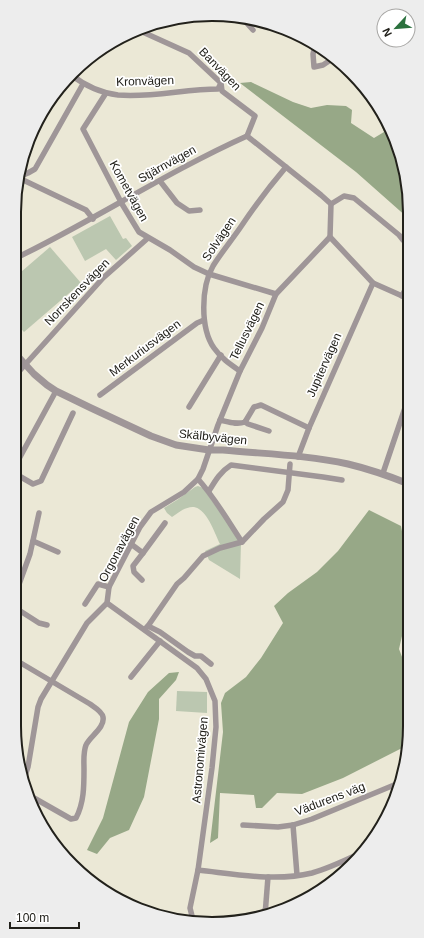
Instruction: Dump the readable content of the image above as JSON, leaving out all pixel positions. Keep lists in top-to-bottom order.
{
  "streets": {
    "street": [
      "Banvägen",
      "Kronvägen",
      "Stjärnvägen",
      "Kometvägen",
      "Solvägen",
      "Norrskensvägen",
      "Tellusvägen",
      "Merkuriusvägen",
      "Jupitervägen",
      "Skälbyvägen",
      "Orgonavägen",
      "Astronomivägen",
      "Vädurens väg"
    ]
  },
  "crossings": [
    ["Banvägen", "Kronvägen"],
    ["Banvägen", "Stjärnvägen"],
    ["Kronvägen", "Kometvägen"],
    ["Stjärnvägen", "Kometvägen"],
    ["Kometvägen", "Solvägen"],
    ["Kometvägen", "Norrskensvägen"],
    ["Kometvägen", "Tellusvägen"],
    ["Solvägen", "Tellusvägen"],
    ["Solvägen", "Merkuriusvägen"],
    ["Norrskensvägen", "Skälbyvägen"],
    ["Tellusvägen", "Skälbyvägen"],
    ["Tellusvägen", "Orgonavägen"],
    ["Jupitervägen", "Skälbyvägen"],
    ["Skälbyvägen", "Orgonavägen"],
    ["Orgonavägen", "Astronomivägen"]
  ],
  "scale_bar": "100 m",
  "north": "bottom left"
}
